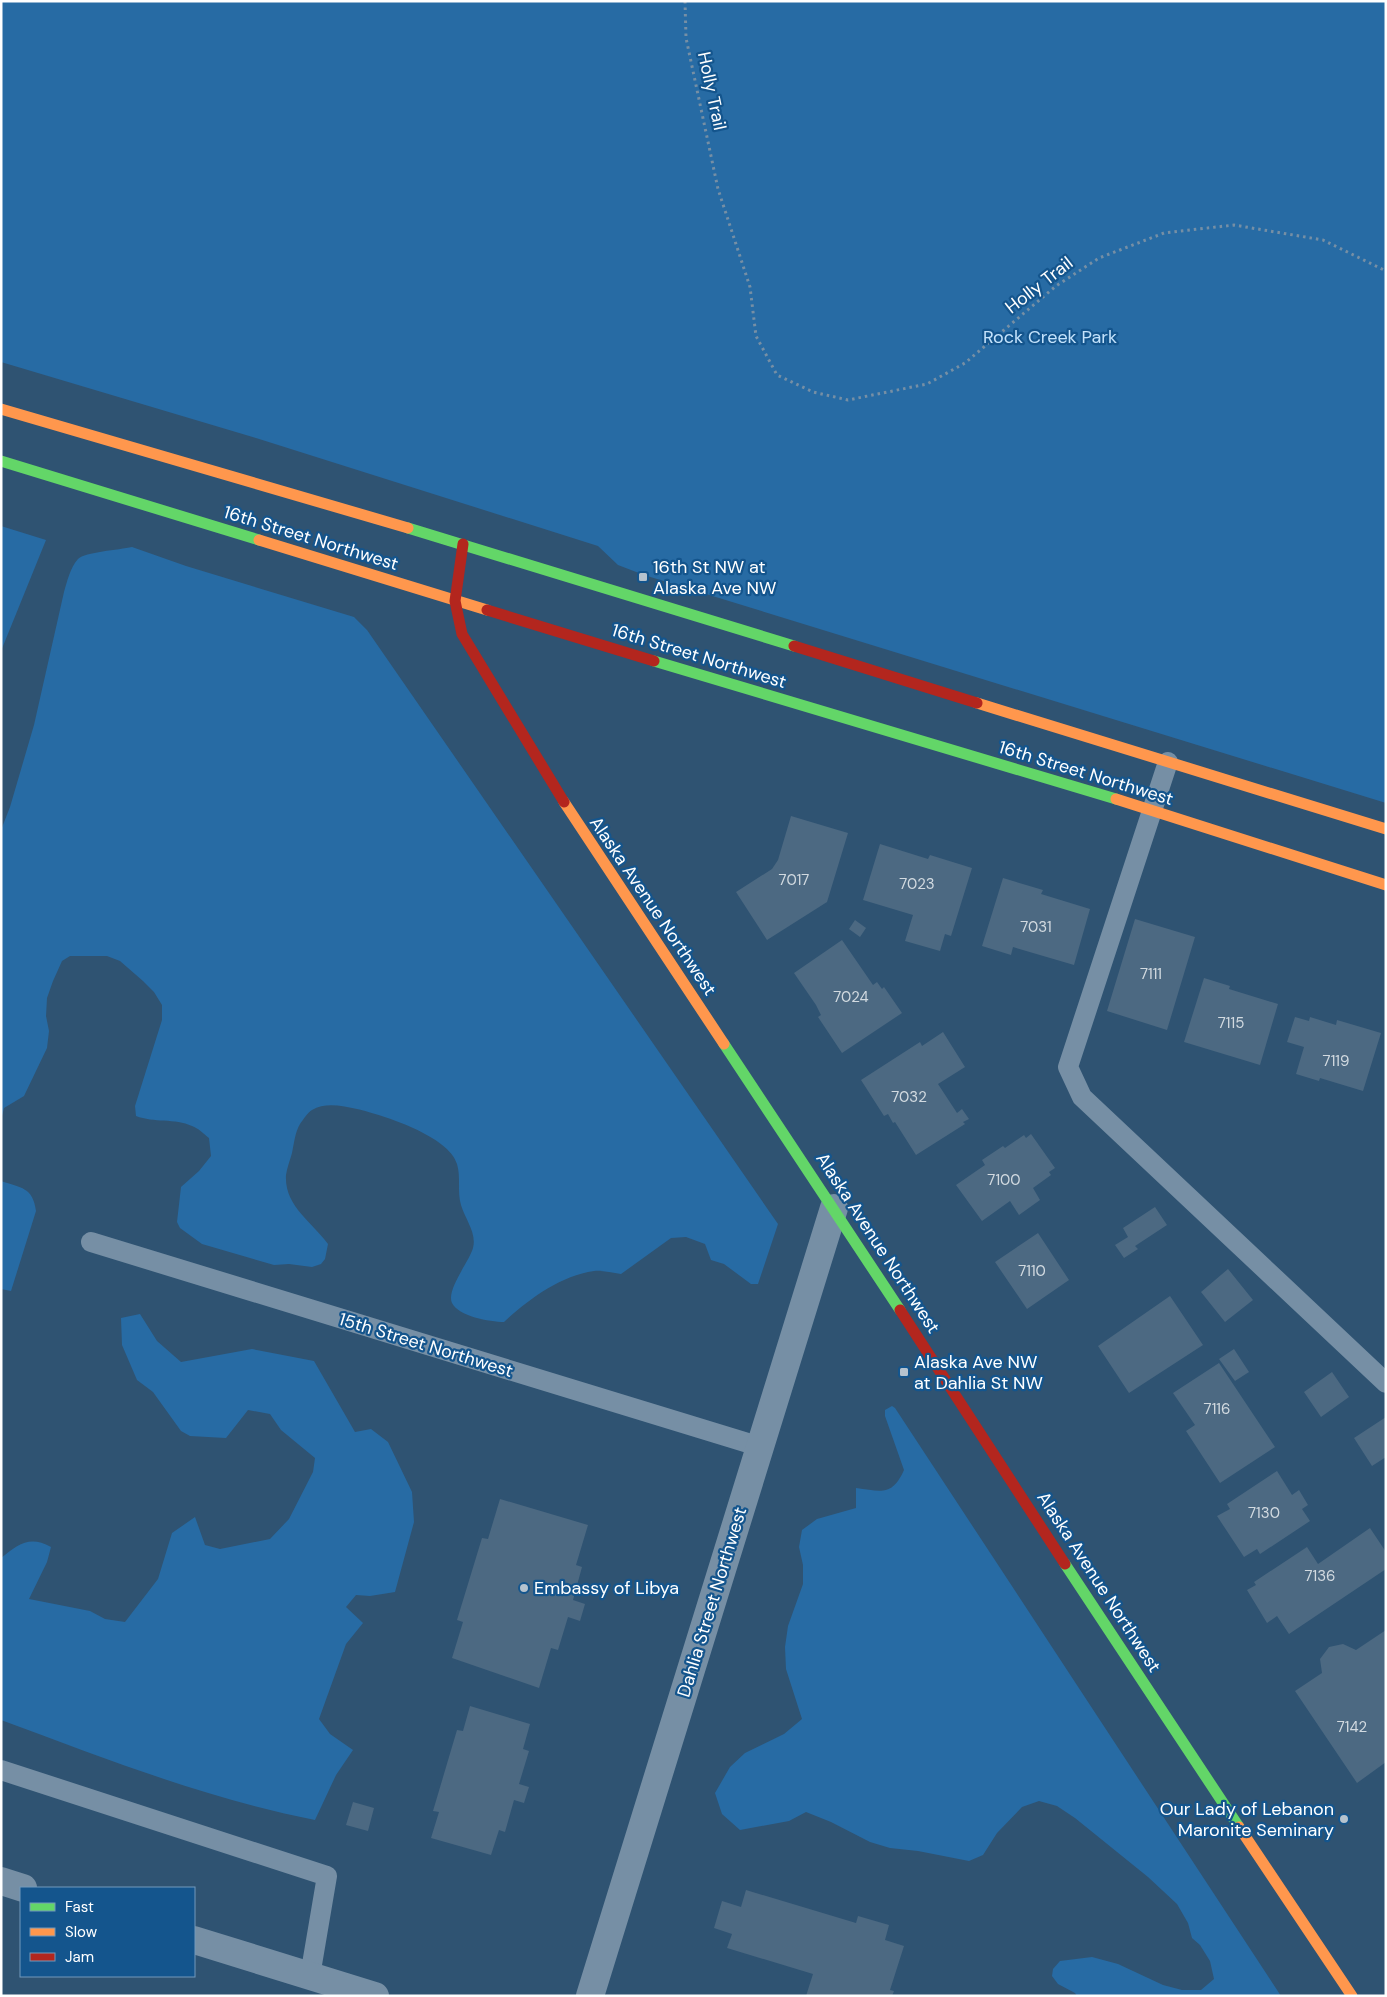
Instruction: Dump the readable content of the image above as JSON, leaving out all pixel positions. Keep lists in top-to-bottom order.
{
  "streets": {
    "main road": ["16th Street Northwest", "Alaska Avenue Northwest"],
    "street": ["Dahlia Street Northwest"],
    "lane": ["15th Street Northwest"],
    "path": ["Holly Trail"]
  },
  "crossings": [
    ["16th Street Northwest", "Alaska Avenue Northwest"],
    ["Alaska Avenue Northwest", "Dahlia Street Northwest"],
    ["15th Street Northwest", "Dahlia Street Northwest"]
  ],
  "parks": ["Rock Creek Park"],
  "places": {
    "transit": ["16th St NW at Alaska Ave NW", "Alaska Ave NW at Dahlia St NW"],
    "other": ["Embassy of Libya", "Our Lady of Lebanon Maronite Seminary"]
  },
  "house_numbers": [
    "7017",
    "7023",
    "7031",
    "7111",
    "7024",
    "7115",
    "7119",
    "7032",
    "7100",
    "7110",
    "7116",
    "7130",
    "7136",
    "7142"
  ],
  "legend": ["Fast", "Slow", "Jam"]
}
